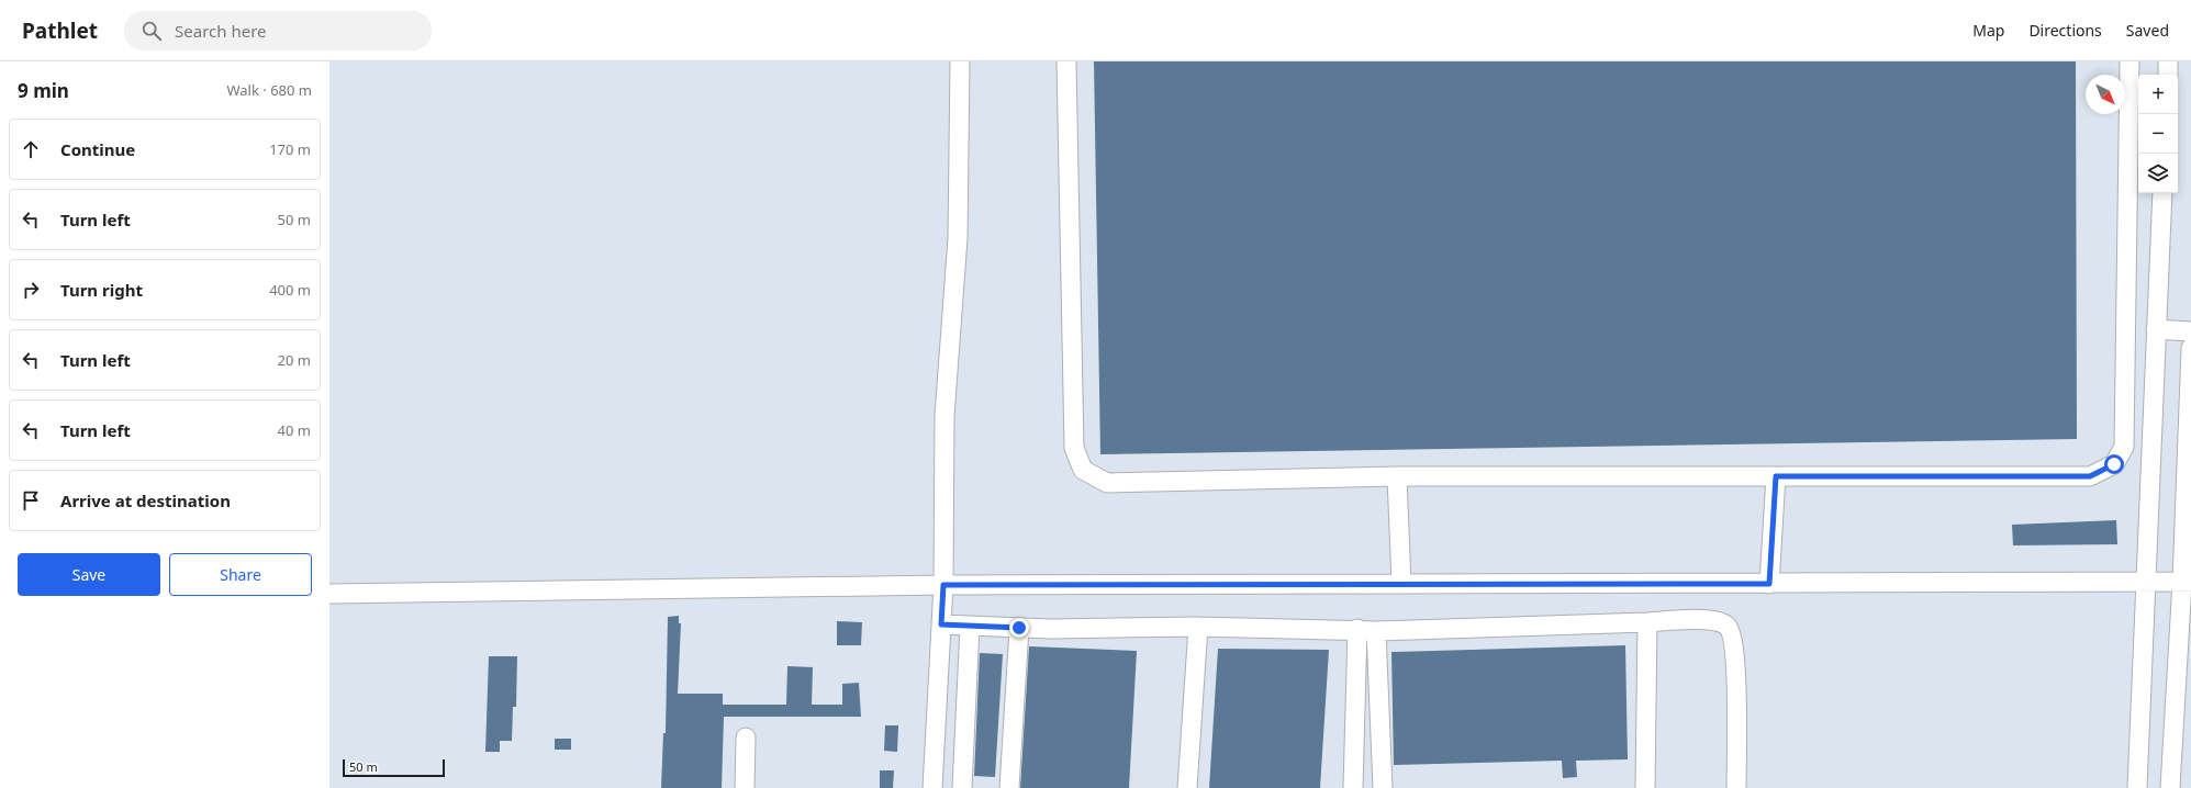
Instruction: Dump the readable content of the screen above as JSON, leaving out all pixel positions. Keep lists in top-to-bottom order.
{
  "scale_bar": "50 m",
  "north": "bottom right",
  "page": {
    "header": "Pathlet",
    "search": "Search here",
    "nav": ["Map", "Directions", "Saved"],
    "heading": ["9 min", "Walk · 680 m"],
    "map_buttons": ["+", "−"],
    "list": [
      ["Continue", "170 m"],
      ["Turn left", "50 m"],
      ["Turn right", "400 m"],
      ["Turn left", "20 m"],
      ["Turn left", "40 m"],
      "Arrive at destination"
    ],
    "buttons": ["Save", "Share"],
    "scale": "50 m"
  }
}
